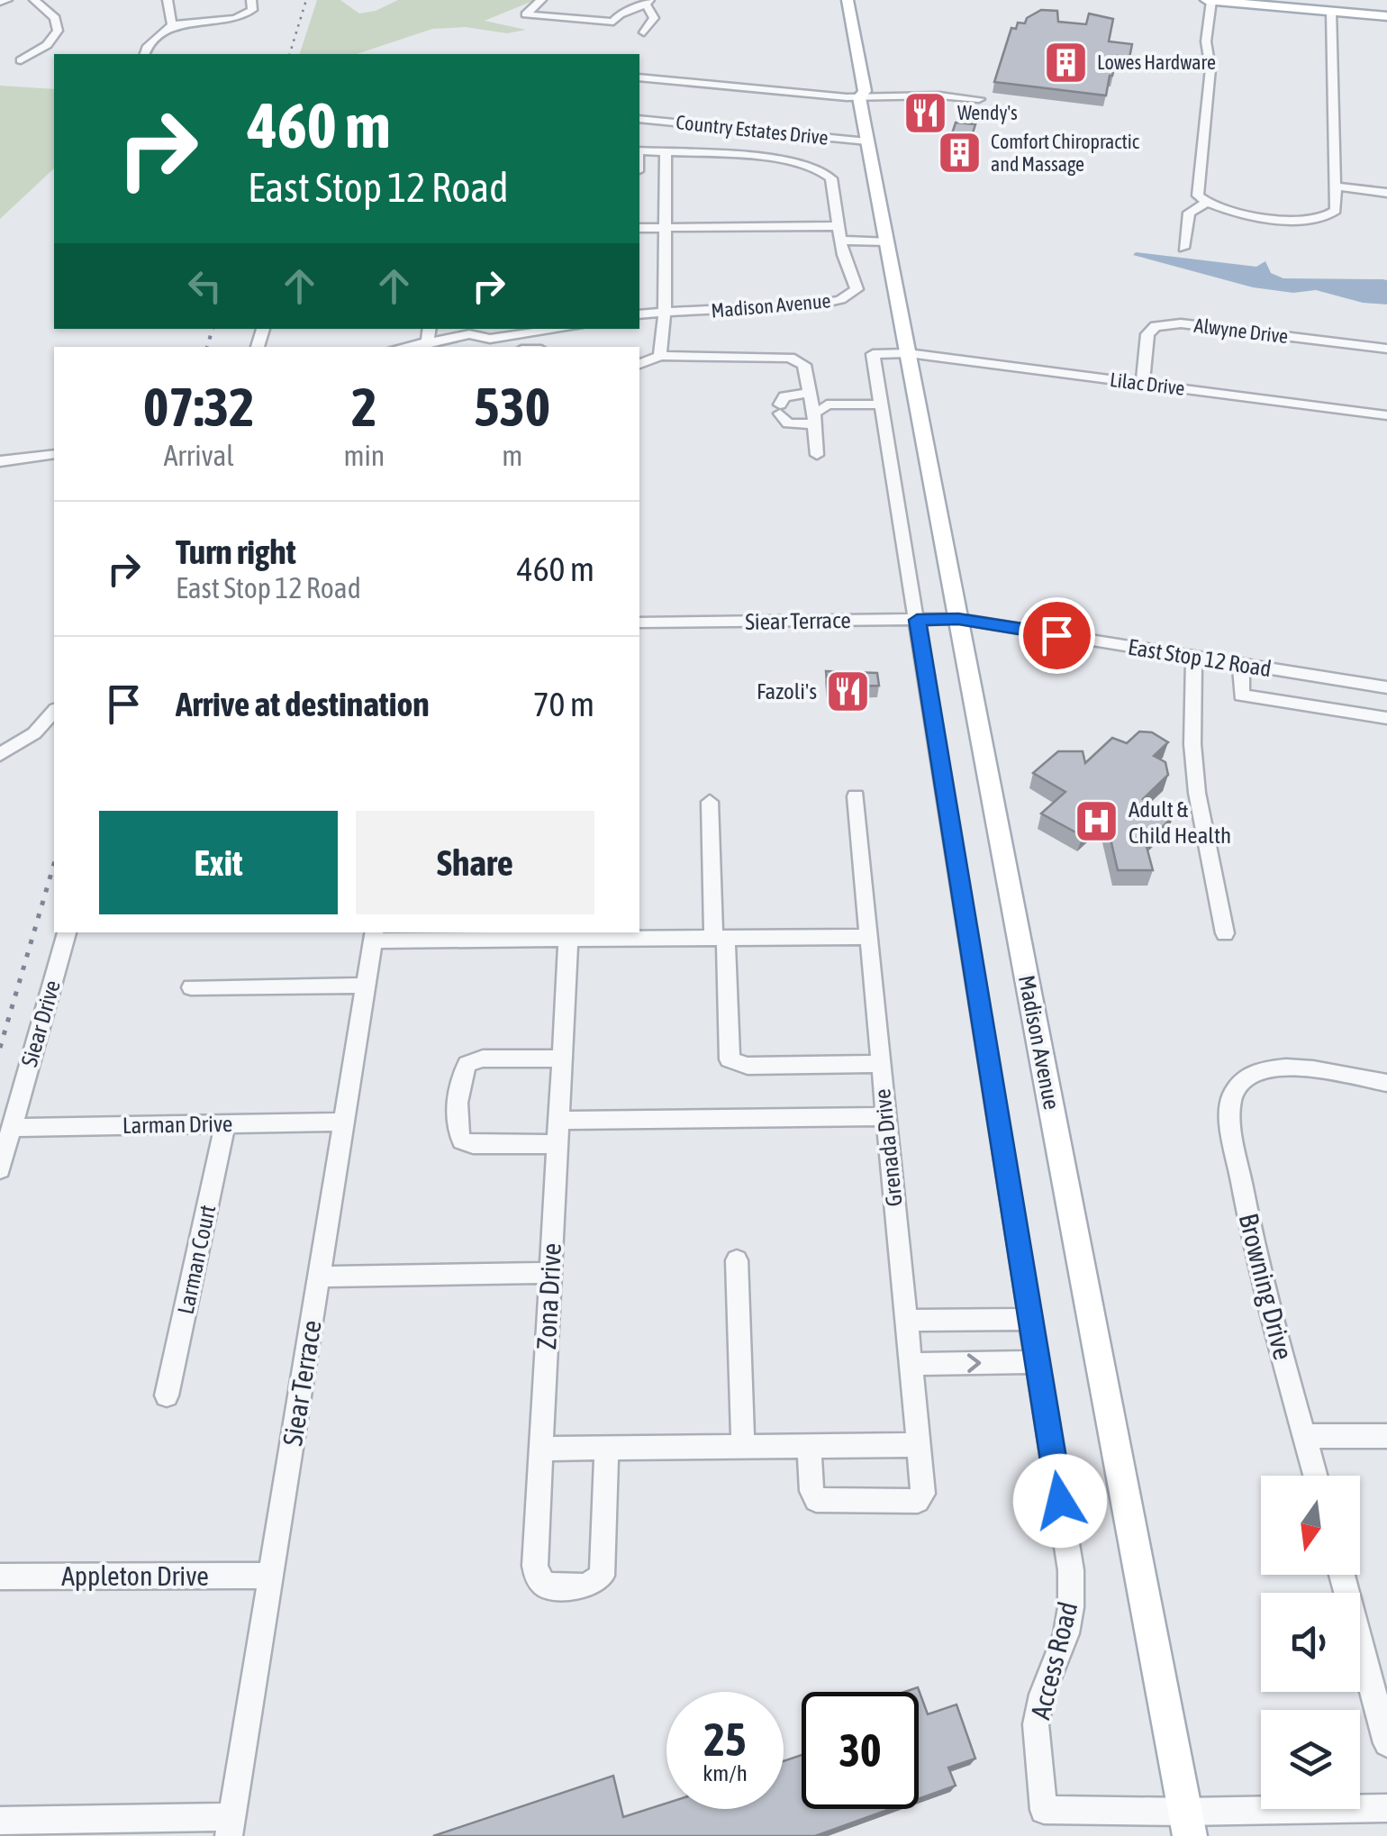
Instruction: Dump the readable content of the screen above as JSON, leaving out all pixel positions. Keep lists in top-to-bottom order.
{
  "streets": {
    "main road": ["Madison Avenue"],
    "street": [
      "Country Estates Drive",
      "Alwyne Drive",
      "Lilac Drive",
      "Siear Terrace",
      "East Stop 12 Road",
      "Siear Drive",
      "Larman Drive",
      "Grenada Drive",
      "Larman Court",
      "Browning Drive",
      "Zona Drive",
      "Appleton Drive",
      "Access Road"
    ]
  },
  "crossings": [
    ["Country Estates Drive", "Madison Avenue"],
    ["Madison Avenue", "Lilac Drive"],
    ["Madison Avenue", "Siear Terrace"],
    ["Madison Avenue", "East Stop 12 Road"],
    ["Madison Avenue", "Access Road"],
    ["Alwyne Drive", "Lilac Drive"],
    ["Lilac Drive", "Access Road"],
    ["Siear Terrace", "East Stop 12 Road"],
    ["Siear Terrace", "Larman Drive"],
    ["Siear Terrace", "Appleton Drive"],
    ["Siear Terrace", "Access Road"],
    ["Siear Drive", "Larman Drive"],
    ["Larman Drive", "Larman Court"]
  ],
  "places": {
    "building": ["Lowes Hardware", "Comfort Chiropractic and Massage"],
    "restaurant": ["Wendy's", "Fazoli's"],
    "hospital": ["Adult & Child Health"]
  },
  "north": "bottom",
  "page": {
    "turn": ["460 m", "East Stop 12 Road"],
    "eta": [
      "07:32",
      "Arrival",
      "2",
      "min",
      "530",
      "m"
    ],
    "list": [
      {
        "name": "Turn right",
        "note": "East Stop 12 Road",
        "value": "460 m"
      },
      {
        "name": "Arrive at destination",
        "value": "70 m"
      }
    ],
    "buttons": ["Exit", "Share"],
    "speed": "25 km/h",
    "limit": "30"
  }
}
